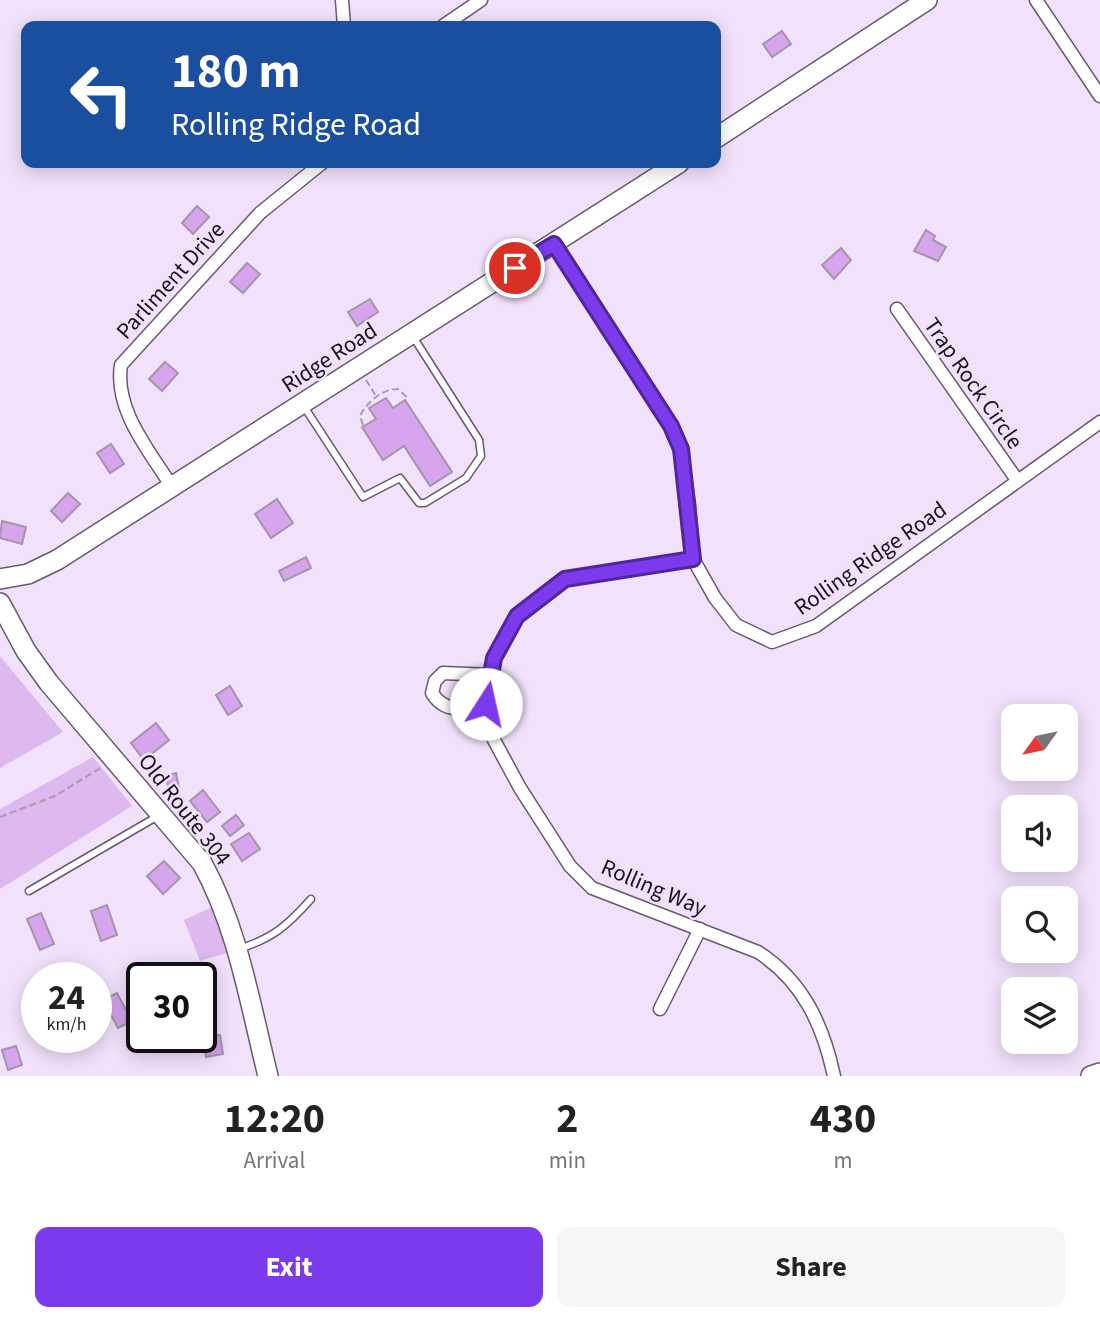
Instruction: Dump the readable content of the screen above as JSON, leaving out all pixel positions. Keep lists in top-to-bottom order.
{
  "streets": {
    "street": [
      "Parliment Drive",
      "Ridge Road",
      "Trap Rock Circle",
      "Rolling Ridge Road",
      "Old Route 304",
      "Rolling Way"
    ]
  },
  "crossings": [
    ["Parliment Drive", "Ridge Road"],
    ["Ridge Road", "Rolling Ridge Road"],
    ["Trap Rock Circle", "Rolling Ridge Road"],
    ["Rolling Ridge Road", "Rolling Way"]
  ],
  "north": "bottom left",
  "page": {
    "turn": ["180 m", "Rolling Ridge Road"],
    "speed": "24 km/h",
    "limit": "30",
    "eta": [
      "12:20",
      "Arrival",
      "2",
      "min",
      "430",
      "m"
    ],
    "buttons": ["Exit", "Share"]
  }
}
